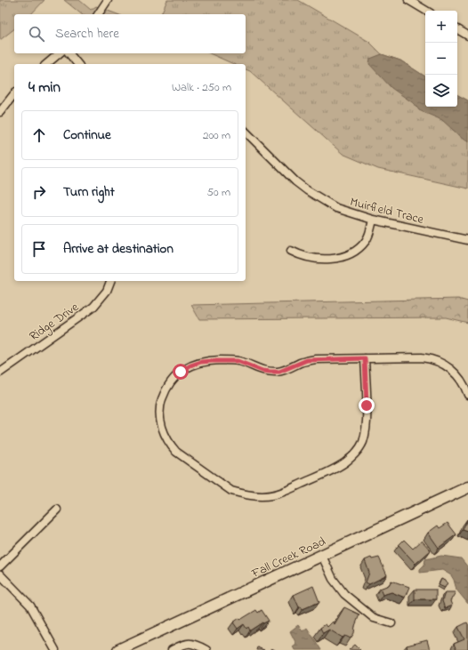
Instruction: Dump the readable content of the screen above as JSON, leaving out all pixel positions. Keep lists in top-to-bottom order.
{
  "streets": {
    "main road": ["Fall Creek Road"],
    "street": ["Muirfield Trace", "Ridge Drive"]
  },
  "page": {
    "map_buttons": ["+", "−"],
    "search": "Search here",
    "heading": ["4 min", "Walk · 250 m"],
    "list": [
      ["Continue", "200 m"],
      ["Turn right", "50 m"],
      "Arrive at destination"
    ]
  }
}
